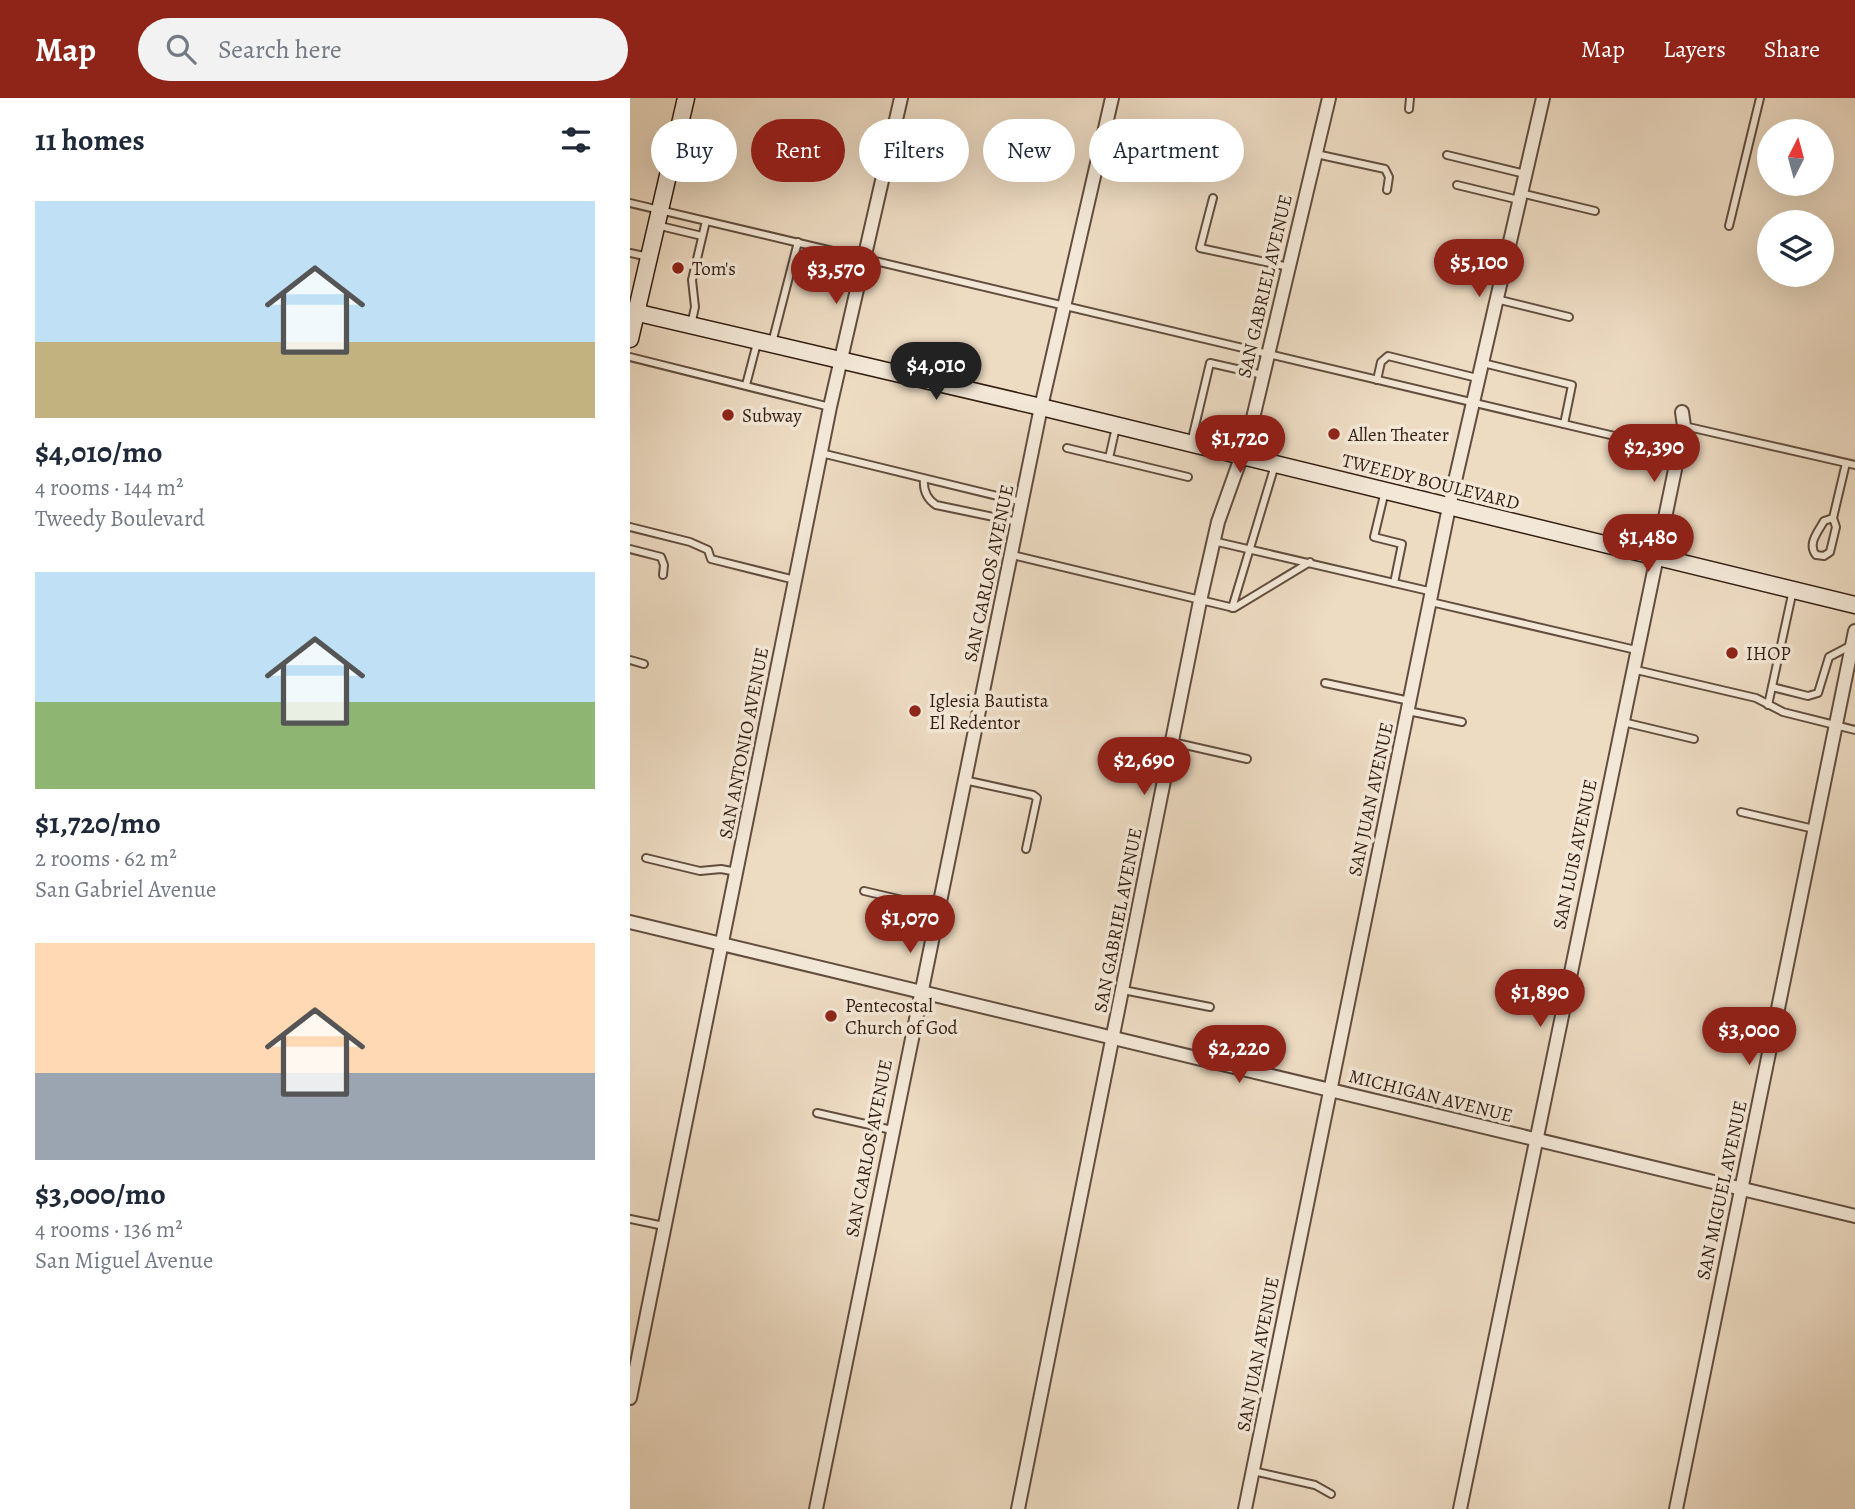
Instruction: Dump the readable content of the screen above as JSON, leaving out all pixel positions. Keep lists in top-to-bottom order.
{
  "streets": {
    "main road": ["TWEEDY BOULEVARD"],
    "street": [
      "SAN GABRIEL AVENUE",
      "SAN CARLOS AVENUE",
      "SAN ANTONIO AVENUE",
      "SAN JUAN AVENUE",
      "SAN LUIS AVENUE",
      "MICHIGAN AVENUE",
      "SAN MIGUEL AVENUE"
    ]
  },
  "crossings": [
    ["SAN GABRIEL AVENUE", "TWEEDY BOULEVARD"],
    ["SAN GABRIEL AVENUE", "MICHIGAN AVENUE"],
    ["TWEEDY BOULEVARD", "SAN CARLOS AVENUE"],
    ["TWEEDY BOULEVARD", "SAN ANTONIO AVENUE"],
    ["TWEEDY BOULEVARD", "SAN JUAN AVENUE"],
    ["TWEEDY BOULEVARD", "SAN LUIS AVENUE"],
    ["SAN CARLOS AVENUE", "MICHIGAN AVENUE"],
    ["SAN ANTONIO AVENUE", "MICHIGAN AVENUE"],
    ["SAN JUAN AVENUE", "MICHIGAN AVENUE"],
    ["SAN LUIS AVENUE", "MICHIGAN AVENUE"],
    ["MICHIGAN AVENUE", "SAN MIGUEL AVENUE"]
  ],
  "places": [
    "Tom's",
    "Subway",
    "Allen Theater",
    "IHOP",
    "Iglesia Bautista El Redentor",
    "Pentecostal Church of God"
  ],
  "north": "top",
  "page": {
    "header": "Map",
    "search": "Search here",
    "nav": ["Map", "Layers", "Share"],
    "heading": "11 homes",
    "chip": [
      "Buy",
      "Rent",
      "Filters",
      "New",
      "Apartment"
    ],
    "list": [
      {
        "name": "$4,010/mo",
        "note": "4 rooms · 144 m² · Tweedy Boulevard"
      },
      {
        "name": "$1,720/mo",
        "note": "2 rooms · 62 m² · San Gabriel Avenue"
      },
      {
        "name": "$3,000/mo",
        "note": "4 rooms · 136 m² · San Miguel Avenue"
      }
    ],
    "price": [
      "$5,100",
      "$3,570",
      "$4,010",
      "$1,720",
      "$2,390",
      "$1,480",
      "$2,690",
      "$1,070",
      "$1,890",
      "$3,000",
      "$2,220"
    ]
  }
}
